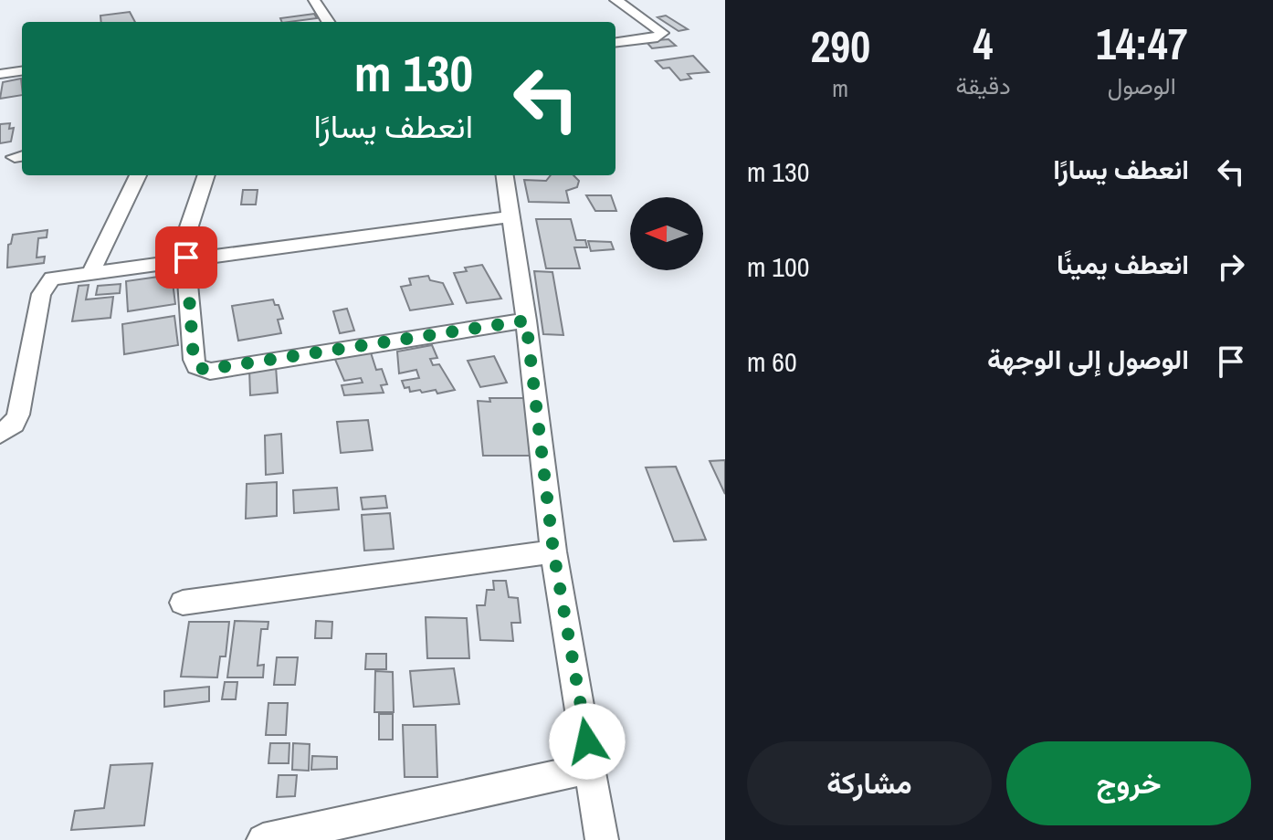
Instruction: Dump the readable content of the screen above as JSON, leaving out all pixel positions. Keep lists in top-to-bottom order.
{
  "north": "left",
  "page": {
    "eta": [
      "14:47",
      "الوصول",
      "4",
      "دقيقة",
      "290",
      "m"
    ],
    "turn": ["130 m", "انعطف يسارًا"],
    "list": [
      {
        "name": "انعطف يسارًا",
        "value": "130 m"
      },
      {
        "name": "انعطف يمينًا",
        "value": "100 m"
      },
      {
        "name": "الوصول إلى الوجهة",
        "value": "60 m"
      }
    ],
    "buttons": ["خروج", "مشاركة"]
  }
}
